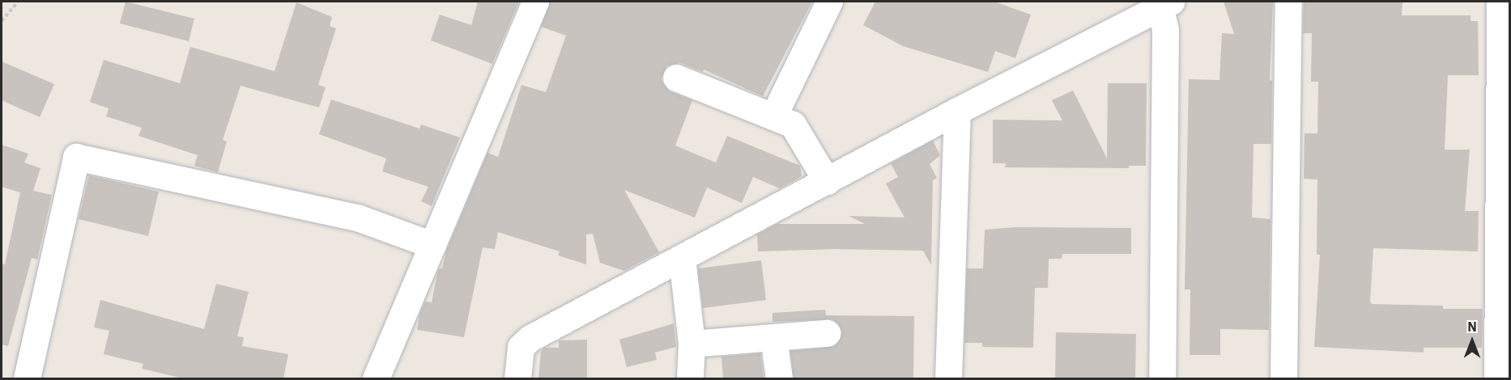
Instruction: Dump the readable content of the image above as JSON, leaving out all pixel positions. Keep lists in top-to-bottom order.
{
  "north": "top"
}
